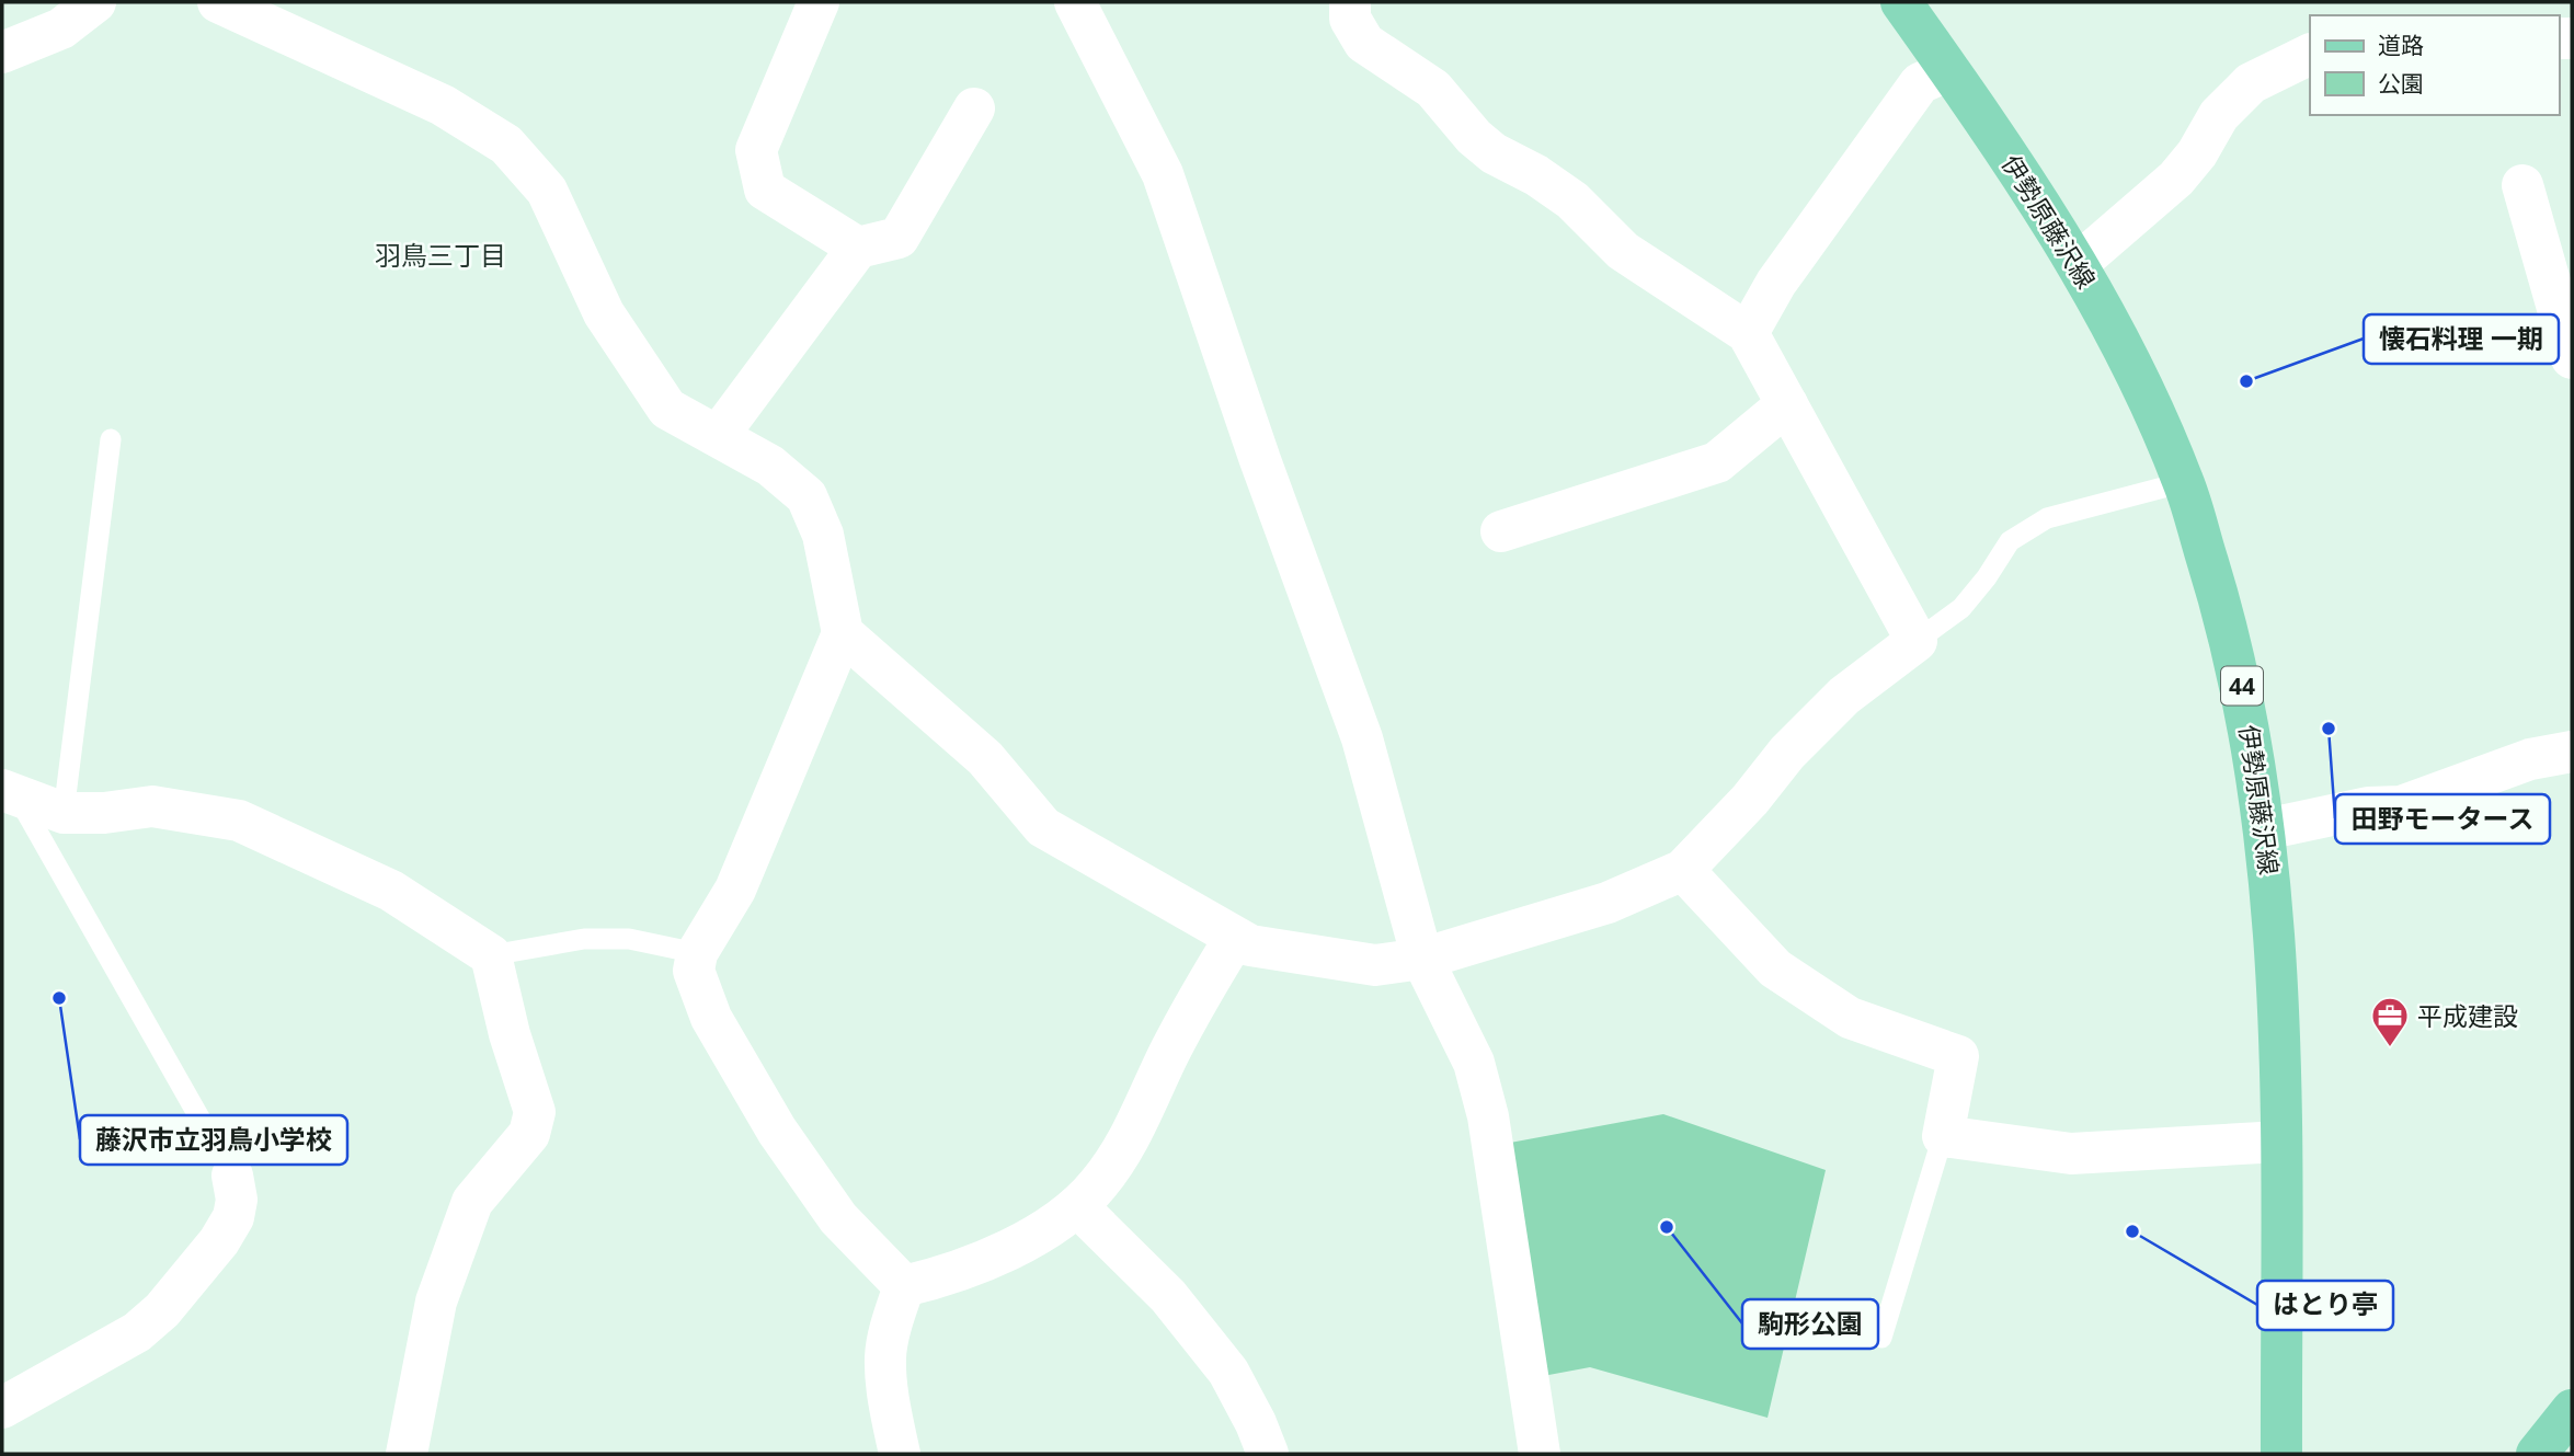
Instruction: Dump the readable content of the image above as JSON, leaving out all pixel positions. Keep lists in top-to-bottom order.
{
  "streets": {
    "main road": ["伊勢原藤沢線", "44"]
  },
  "districts": ["羽鳥三丁目"],
  "places": {
    "other": [
      "懐石料理 一期",
      "田野モータース",
      "藤沢市立羽鳥小学校",
      "駒形公園",
      "はとり亭"
    ],
    "office": ["平成建設"]
  },
  "legend": ["道路", "公園"]
}
